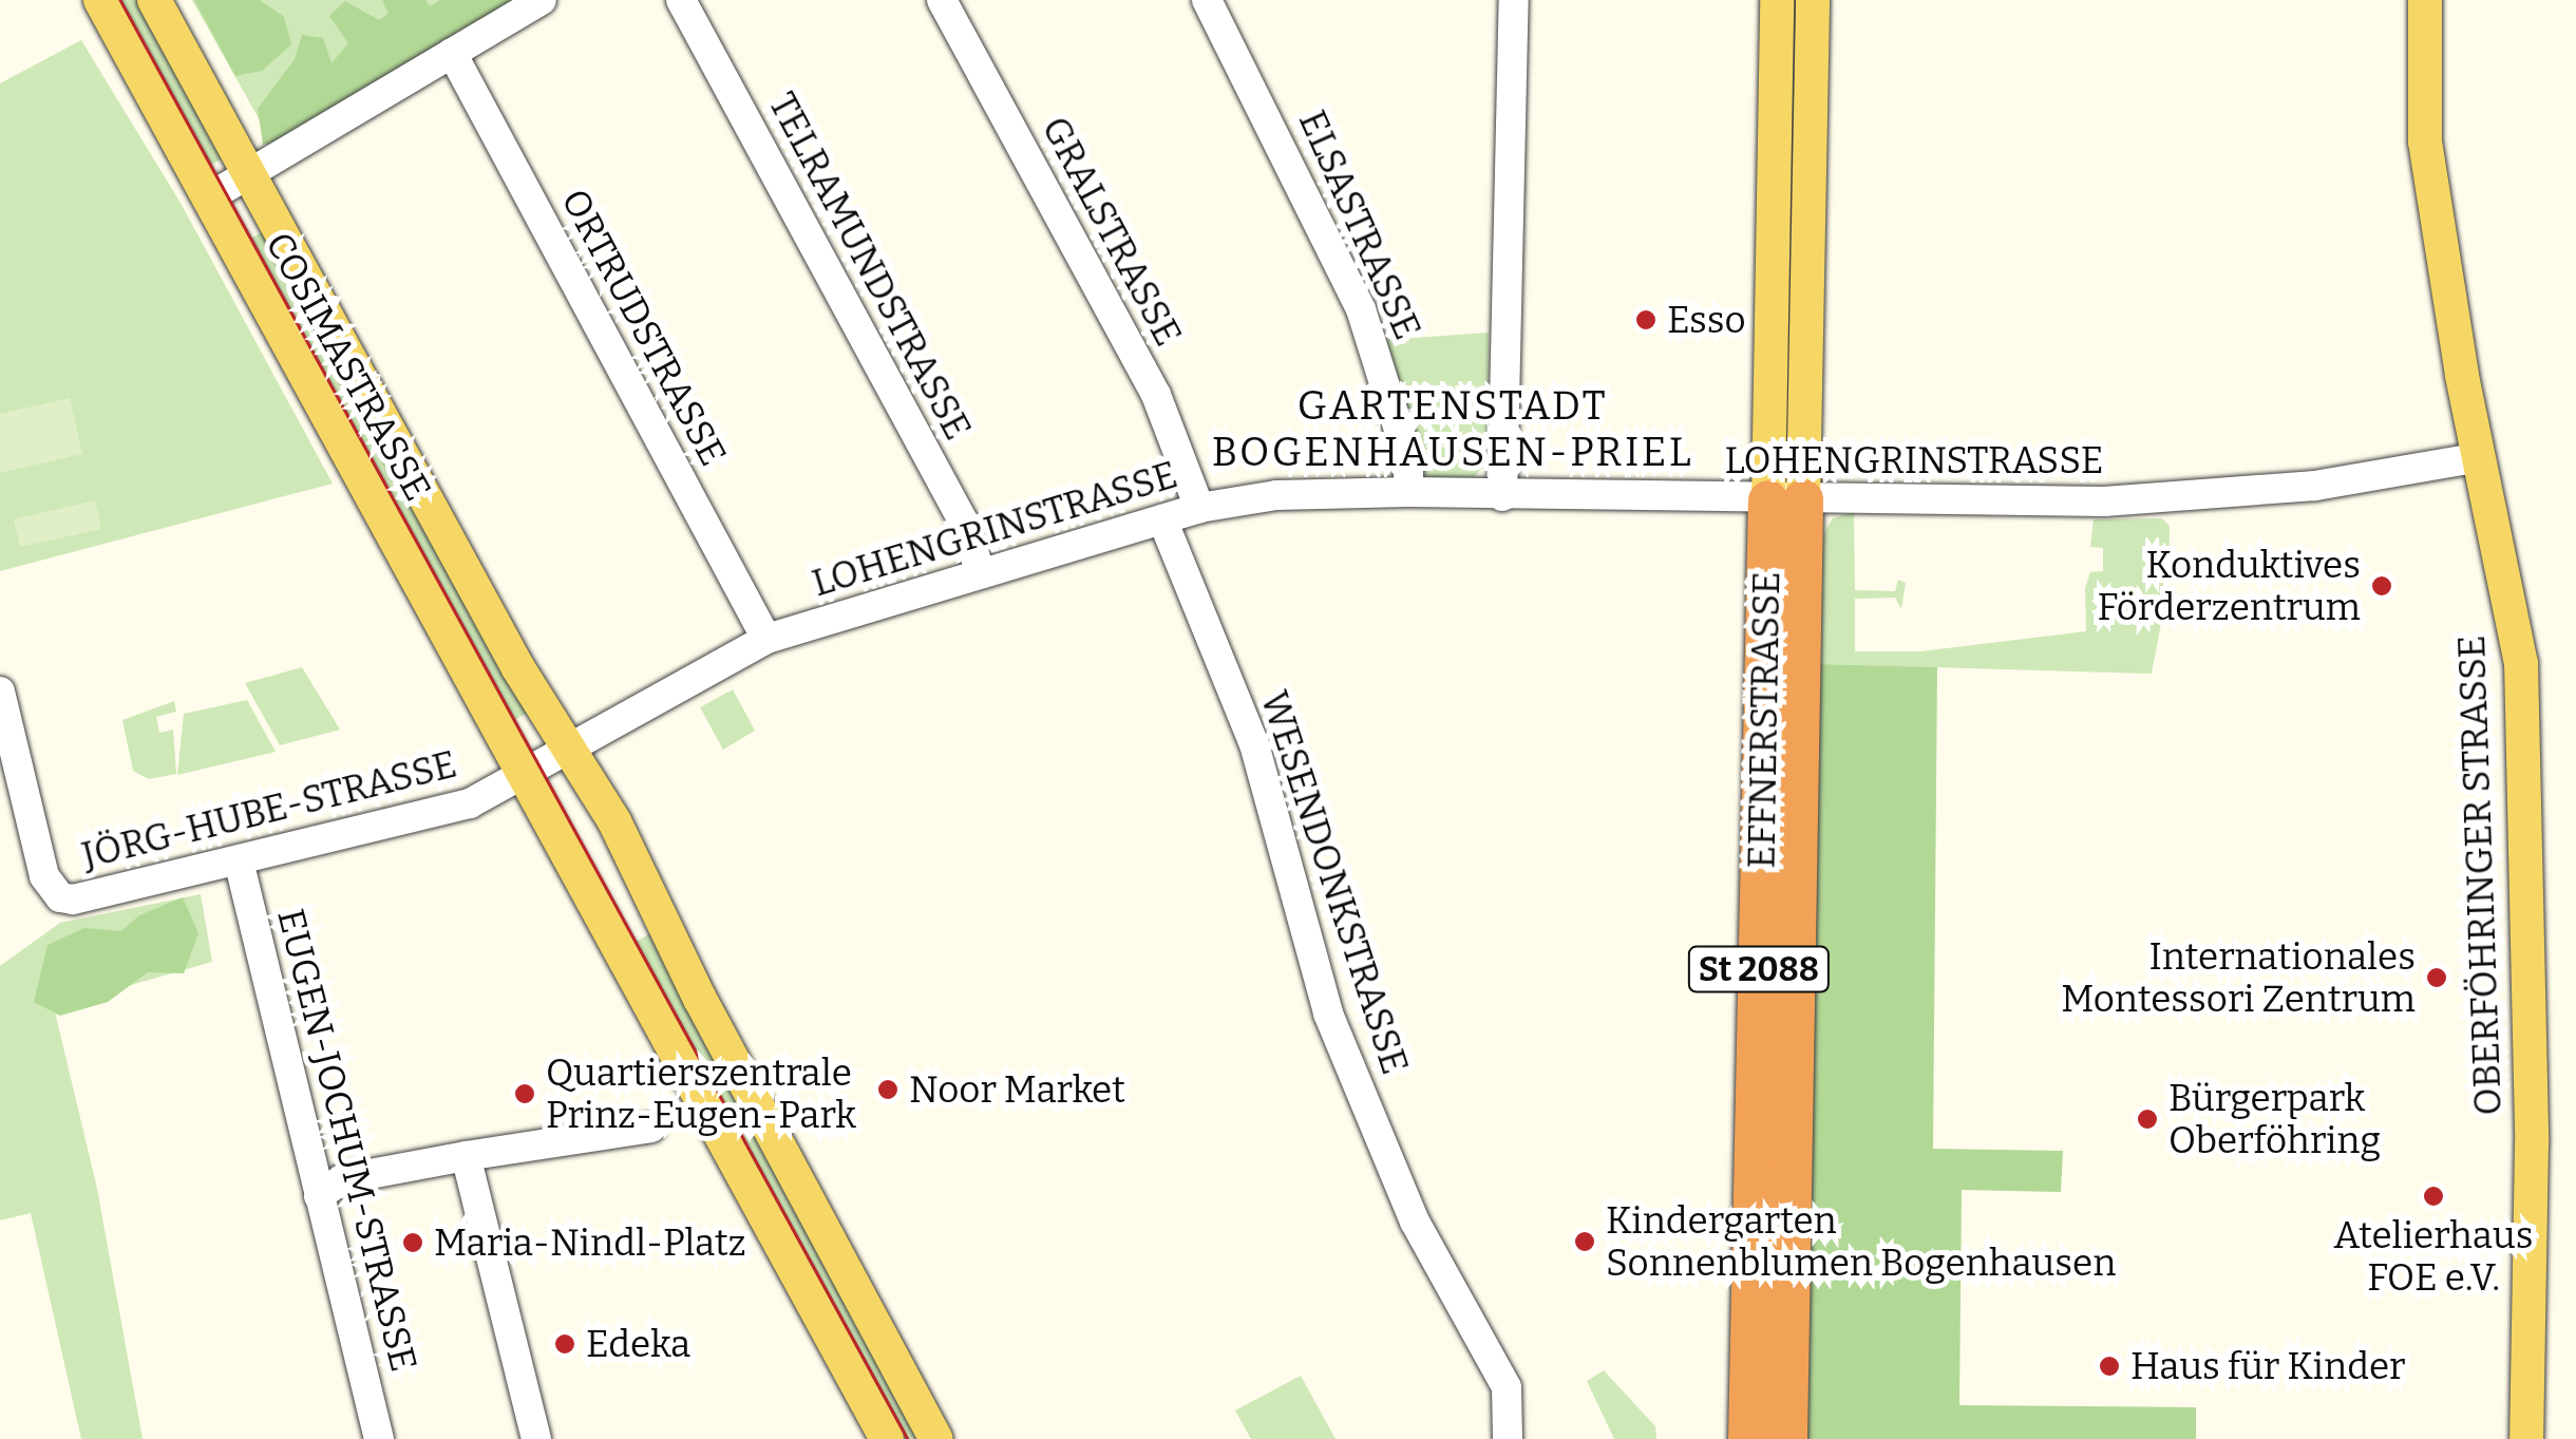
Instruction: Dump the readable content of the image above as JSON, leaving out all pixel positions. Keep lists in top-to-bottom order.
{
  "streets": {
    "highway": ["EFFNERSTRASSE", "St 2088"],
    "main road": ["COSIMASTRASSE", "OBERFÖHRINGER STRASSE"],
    "street": [
      "ELSASTRASSE",
      "GRALSTRASSE",
      "TELRAMUNDSTRASSE",
      "ORTRUDSTRASSE",
      "LOHENGRINSTRASSE",
      "JÖRG-HUBE-STRASSE",
      "WESENDONKSTRASSE",
      "EUGEN-JOCHUM-STRASSE"
    ]
  },
  "crossings": [
    ["ELSASTRASSE", "LOHENGRINSTRASSE"],
    ["GRALSTRASSE", "LOHENGRINSTRASSE"],
    ["TELRAMUNDSTRASSE", "LOHENGRINSTRASSE"],
    ["ORTRUDSTRASSE", "LOHENGRINSTRASSE"],
    ["COSIMASTRASSE", "LOHENGRINSTRASSE"],
    ["COSIMASTRASSE", "JÖRG-HUBE-STRASSE"],
    ["LOHENGRINSTRASSE", "EFFNERSTRASSE"],
    ["LOHENGRINSTRASSE", "OBERFÖHRINGER STRASSE"],
    ["LOHENGRINSTRASSE", "WESENDONKSTRASSE"],
    ["JÖRG-HUBE-STRASSE", "EUGEN-JOCHUM-STRASSE"]
  ],
  "districts": ["GARTENSTADT BOGENHAUSEN-PRIEL"],
  "places": [
    "Esso",
    "Konduktives Förderzentrum",
    "Internationales Montessori Zentrum",
    "Noor Market",
    "Quartierszentrale Prinz-Eugen-Park",
    "Bürgerpark Oberföhring",
    "Atelierhaus FOE e.V.",
    "Kindergarten Sonnenblumen Bogenhausen",
    "Maria-Nindl-Platz",
    "Edeka",
    "Haus für Kinder"
  ]
}
